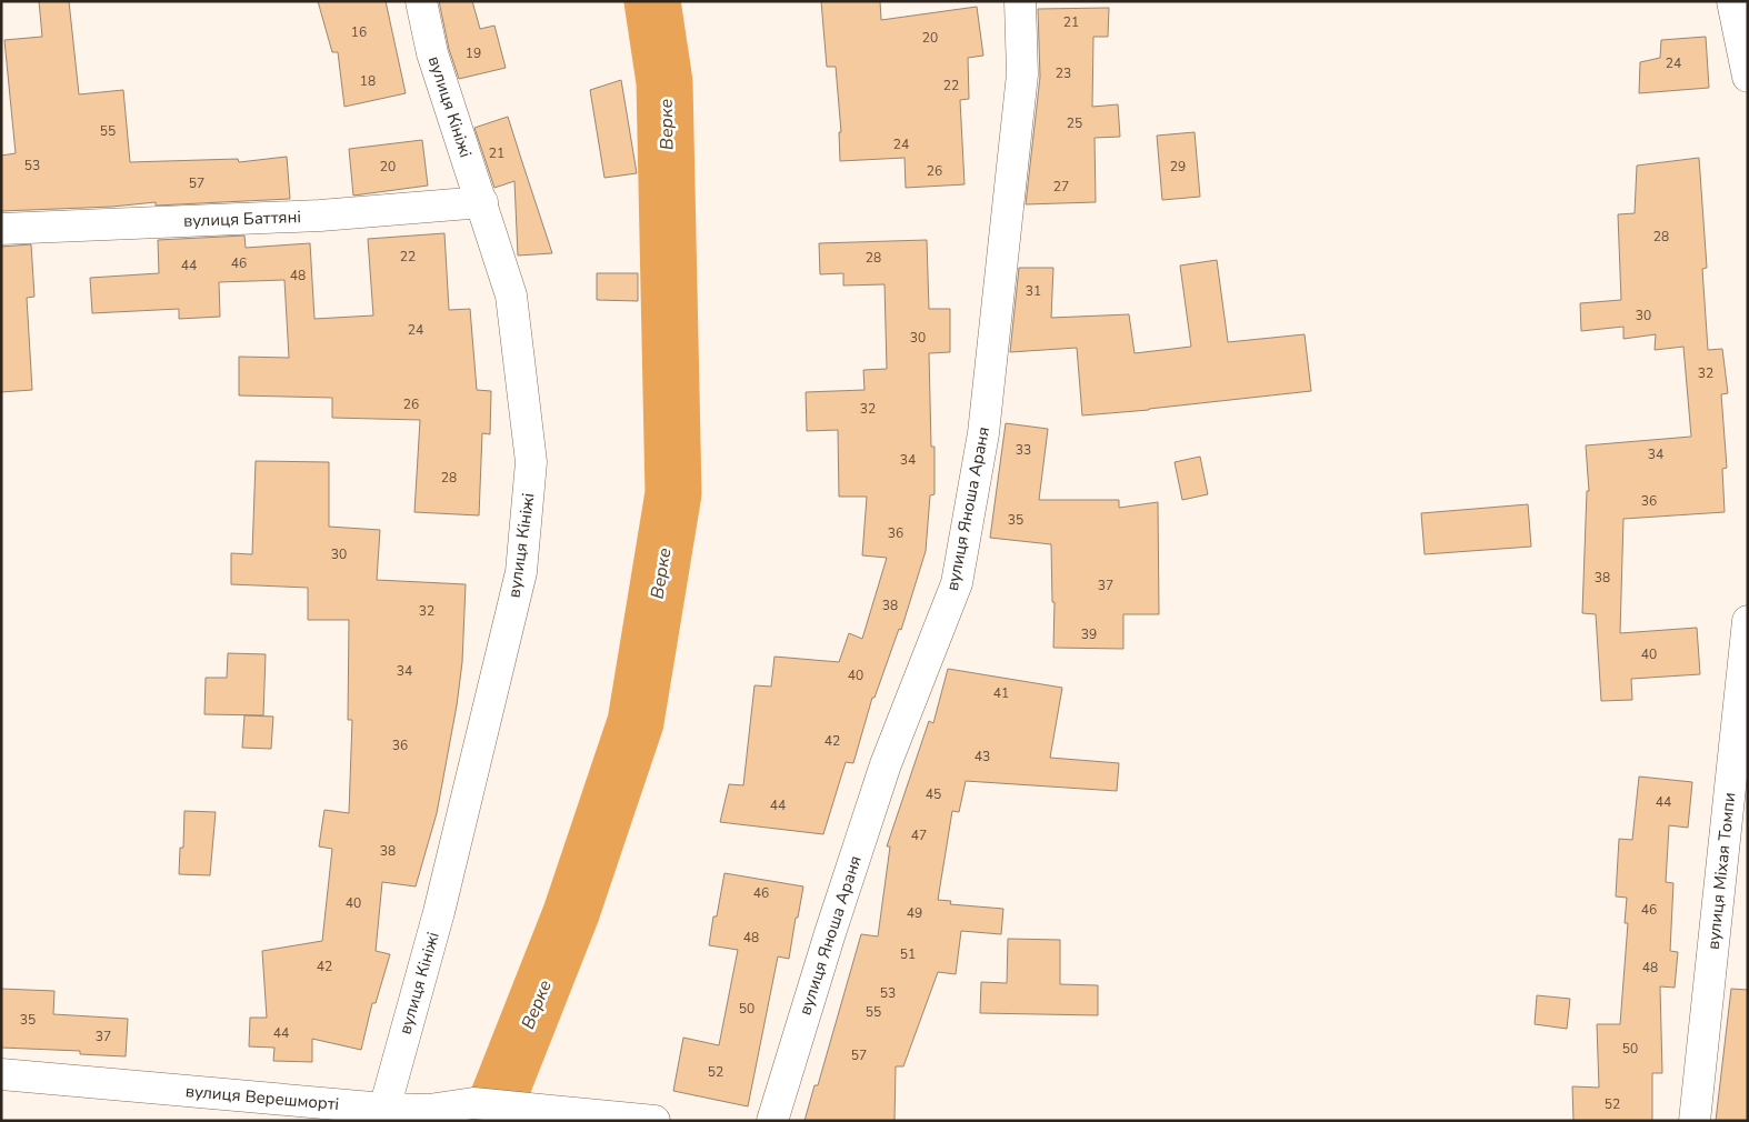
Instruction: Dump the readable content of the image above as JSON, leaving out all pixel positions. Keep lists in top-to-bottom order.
{
  "streets": {
    "street": [
      "вулиця Кініжі",
      "вулиця Баттяні",
      "вулиця Яноша Араня",
      "вулиця Міхая Томпи",
      "вулиця Верешморті"
    ]
  },
  "crossings": [
    ["вулиця Кініжі", "вулиця Баттяні"],
    ["вулиця Кініжі", "вулиця Верешморті"]
  ],
  "water": ["Верке"],
  "house_numbers": [
    "21",
    "16",
    "20",
    "19",
    "24",
    "23",
    "18",
    "22",
    "25",
    "55",
    "24",
    "21",
    "53",
    "20",
    "29",
    "26",
    "57",
    "27",
    "28",
    "22",
    "28",
    "46",
    "44",
    "48",
    "31",
    "30",
    "24",
    "30",
    "32",
    "26",
    "32",
    "33",
    "34",
    "34",
    "28",
    "36",
    "35",
    "36",
    "30",
    "38",
    "37",
    "38",
    "32",
    "39",
    "40",
    "34",
    "40",
    "41",
    "42",
    "36",
    "43",
    "45",
    "44",
    "44",
    "47",
    "38",
    "46",
    "40",
    "46",
    "49",
    "48",
    "51",
    "42",
    "48",
    "53",
    "50",
    "55",
    "35",
    "44",
    "37",
    "50",
    "57",
    "52",
    "52"
  ]
}
